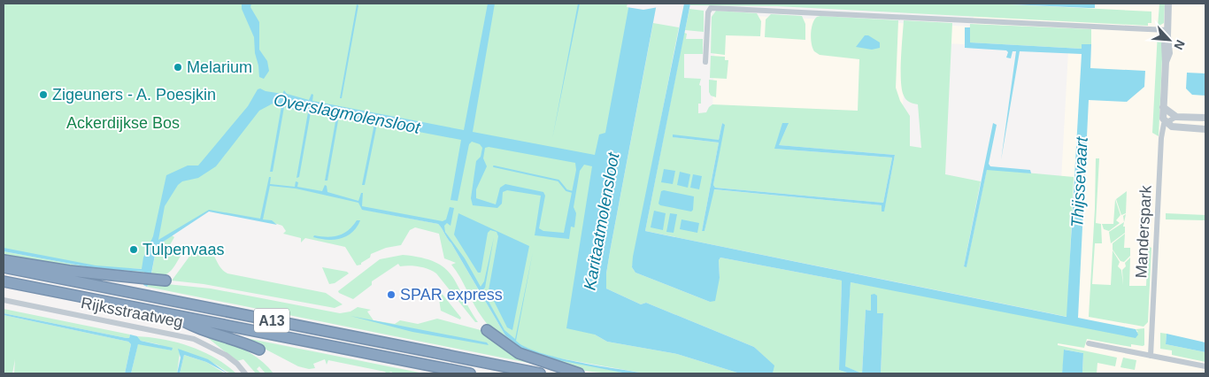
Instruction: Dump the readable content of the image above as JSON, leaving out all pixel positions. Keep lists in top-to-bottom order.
{
  "streets": {
    "highway": ["A13"],
    "street": ["Manderspark", "Rijksstraatweg"]
  },
  "water": ["Overslagmolensloot", "Thijssevaart", "Karitaatmolensloot"],
  "parks": ["Ackerdijkse Bos"],
  "places": [
    "Melarium",
    "Zigeuners - A. Poesjkin",
    "Tulpenvaas",
    "SPAR express"
  ],
  "north": "bottom right"
}
